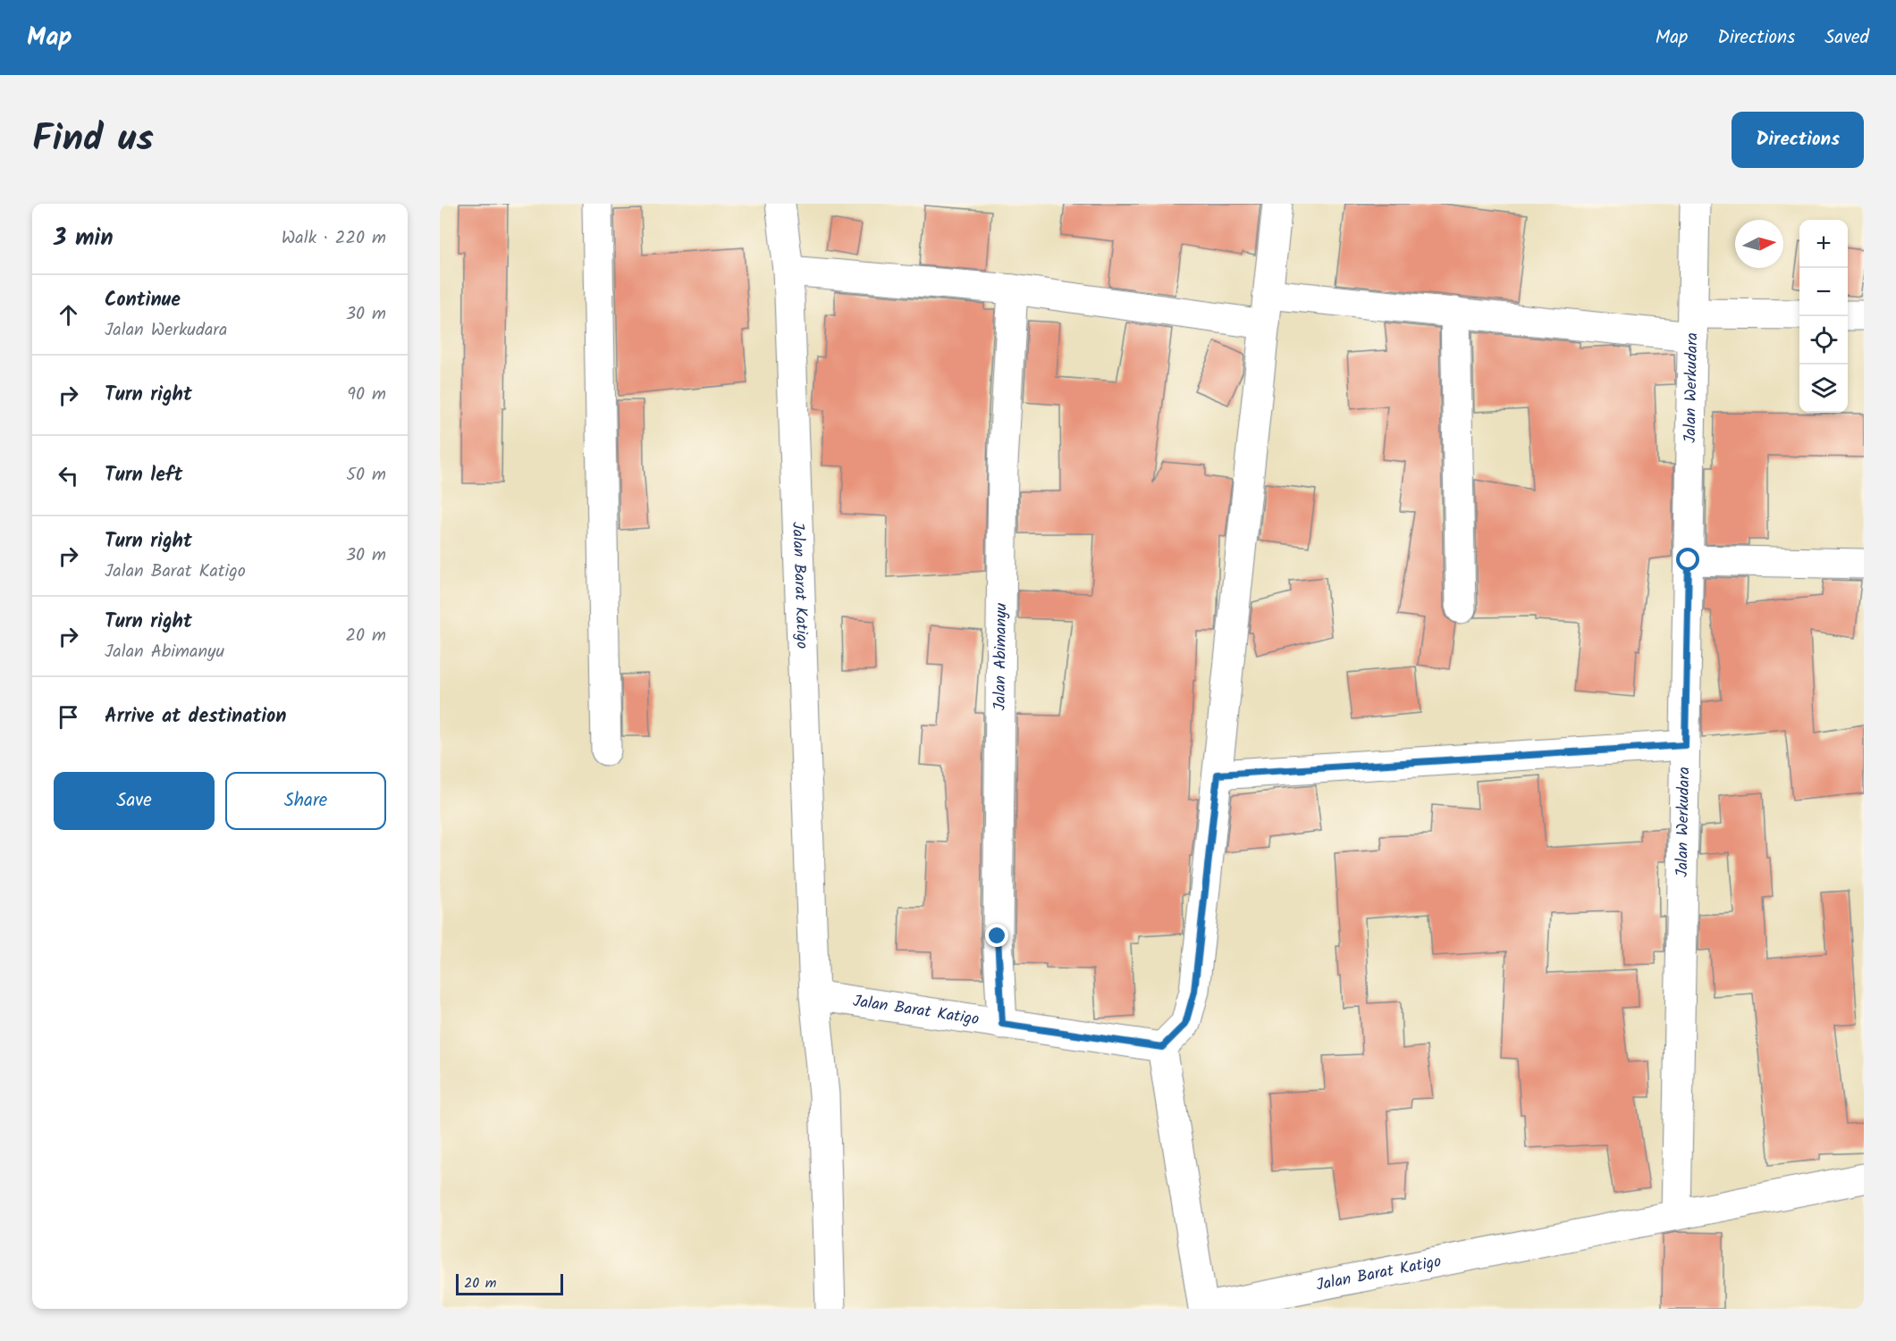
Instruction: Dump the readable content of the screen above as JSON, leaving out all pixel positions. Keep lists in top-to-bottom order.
{
  "streets": {
    "street": ["Jalan Werkudara", "Jalan Barat Katigo", "Jalan Abimanyu"]
  },
  "crossings": [
    ["Jalan Werkudara", "Jalan Barat Katigo"],
    ["Jalan Barat Katigo", "Jalan Abimanyu"]
  ],
  "scale_bar": "20 m",
  "north": "right",
  "page": {
    "header": "Map",
    "nav": ["Map", "Directions", "Saved"],
    "title": "Find us",
    "buttons": [
      "Directions",
      ["Save", "Share"]
    ],
    "heading": ["3 min", "Walk · 220 m"],
    "map_buttons": ["+", "−"],
    "list": [
      ["Continue", "Jalan Werkudara", "30 m"],
      ["Turn right", "90 m"],
      ["Turn left", "50 m"],
      ["Turn right", "Jalan Barat Katigo", "30 m"],
      ["Turn right", "Jalan Abimanyu", "20 m"],
      "Arrive at destination"
    ],
    "scale": "20 m"
  }
}
